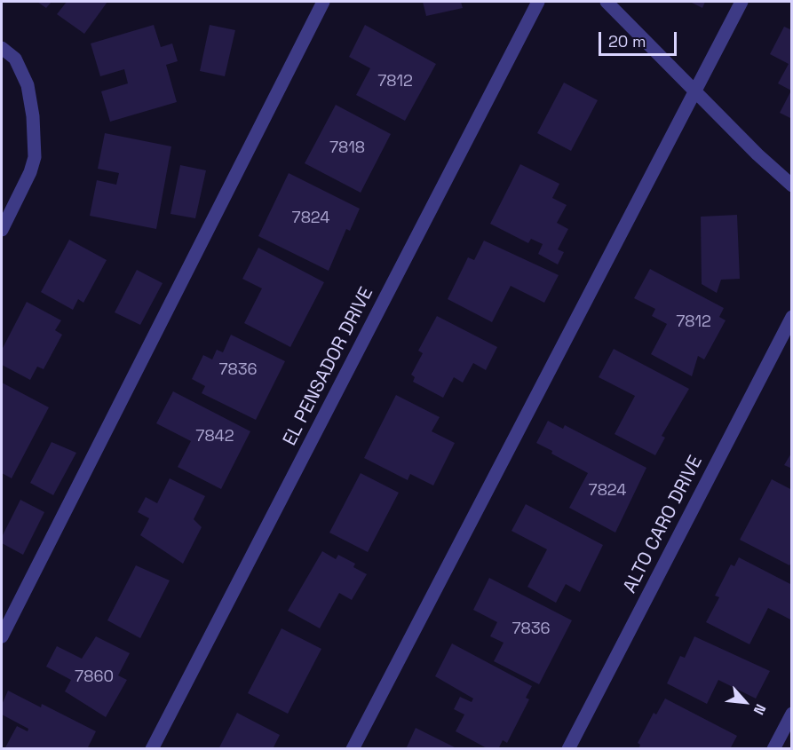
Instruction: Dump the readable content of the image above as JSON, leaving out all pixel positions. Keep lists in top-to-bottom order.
{
  "streets": {
    "street": ["EL PENSADOR DRIVE", "ALTO CARO DRIVE"]
  },
  "house_numbers": [
    "7812",
    "7818",
    "7824",
    "7812",
    "7836",
    "7842",
    "7824",
    "7836",
    "7860"
  ],
  "scale_bar": "20 m",
  "north": "bottom right"
}
